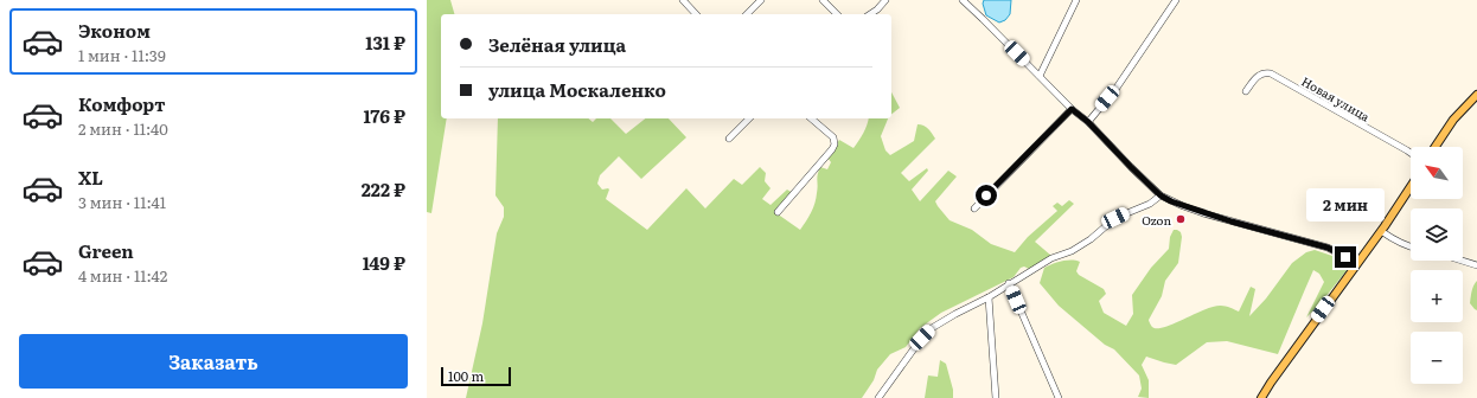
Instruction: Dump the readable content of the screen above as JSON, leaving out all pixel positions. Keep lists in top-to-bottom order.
{
  "streets": {
    "street": ["Новая улица"]
  },
  "places": ["Ozon"],
  "scale_bar": "100 m",
  "north": "top left",
  "page": {
    "list": [
      {
        "name": "Эконом",
        "note": "1 мин · 11:39",
        "value": "131 ₽"
      },
      {
        "name": "Комфорт",
        "note": "2 мин · 11:40",
        "value": "176 ₽"
      },
      {
        "name": "XL",
        "note": "3 мин · 11:41",
        "value": "222 ₽"
      },
      {
        "name": "Green",
        "note": "4 мин · 11:42",
        "value": "149 ₽"
      }
    ],
    "banner": ["Зелёная улица", "улица Москаленко"],
    "map_buttons": ["+", "−"],
    "bubble": "2 мин",
    "buttons": "Заказать",
    "scale": "100 m"
  }
}
